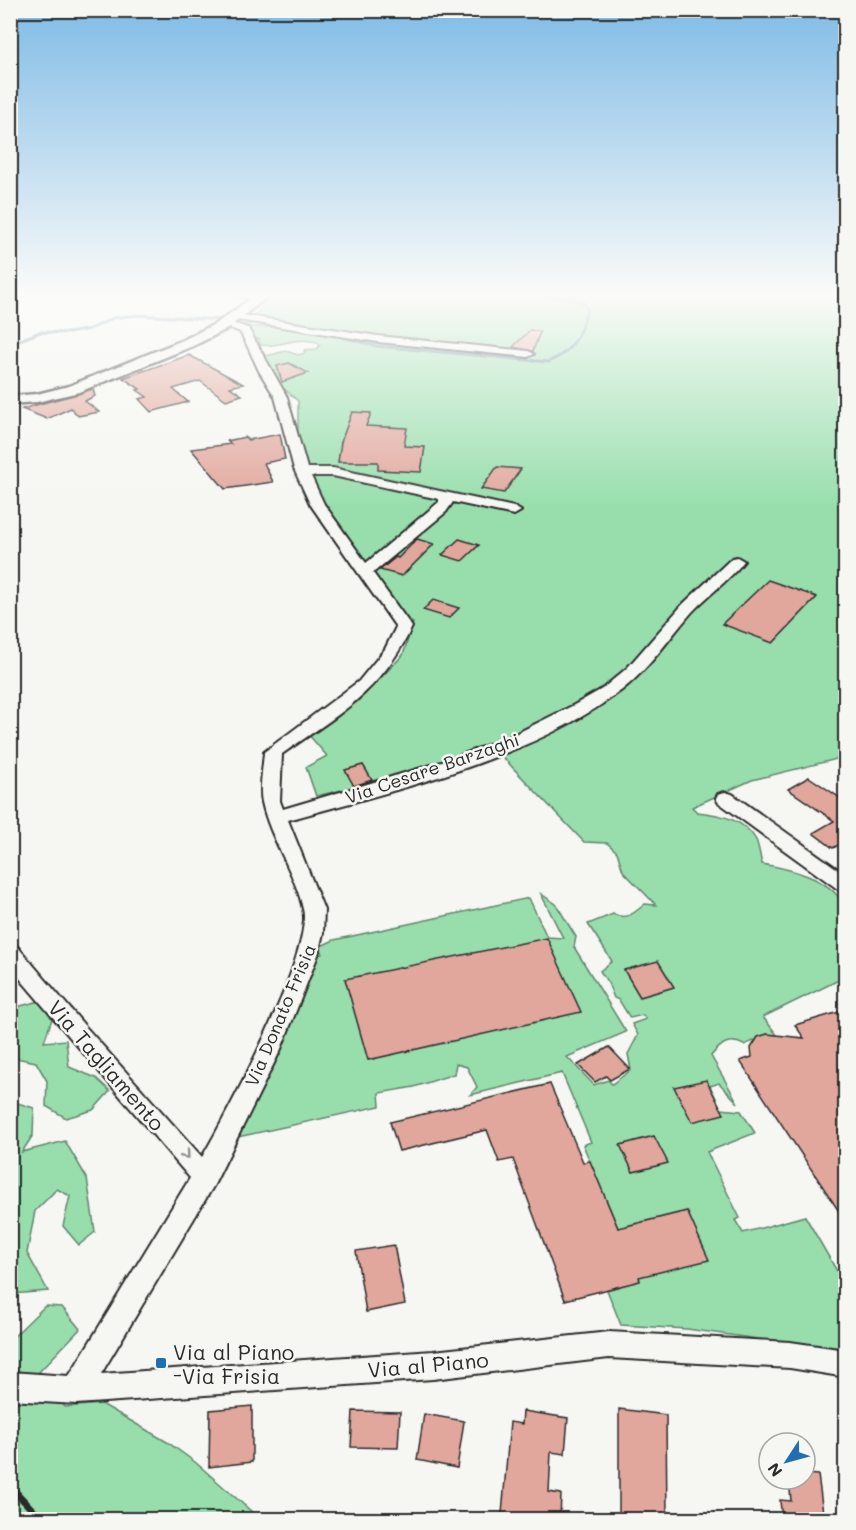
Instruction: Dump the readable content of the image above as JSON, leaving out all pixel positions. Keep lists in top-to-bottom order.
{
  "streets": {
    "street": [
      "Via Cesare Barzaghi",
      "Via Donato Frisia",
      "Via Tagliamento",
      "Via al Piano"
    ]
  },
  "crossings": [
    ["Via Cesare Barzaghi", "Via Donato Frisia"],
    ["Via Donato Frisia", "Via Tagliamento"],
    ["Via Donato Frisia", "Via al Piano"]
  ],
  "one_way": ["Via Tagliamento"],
  "places": {
    "transit": ["Via al Piano -Via Frisia"]
  },
  "north": "bottom left"
}
